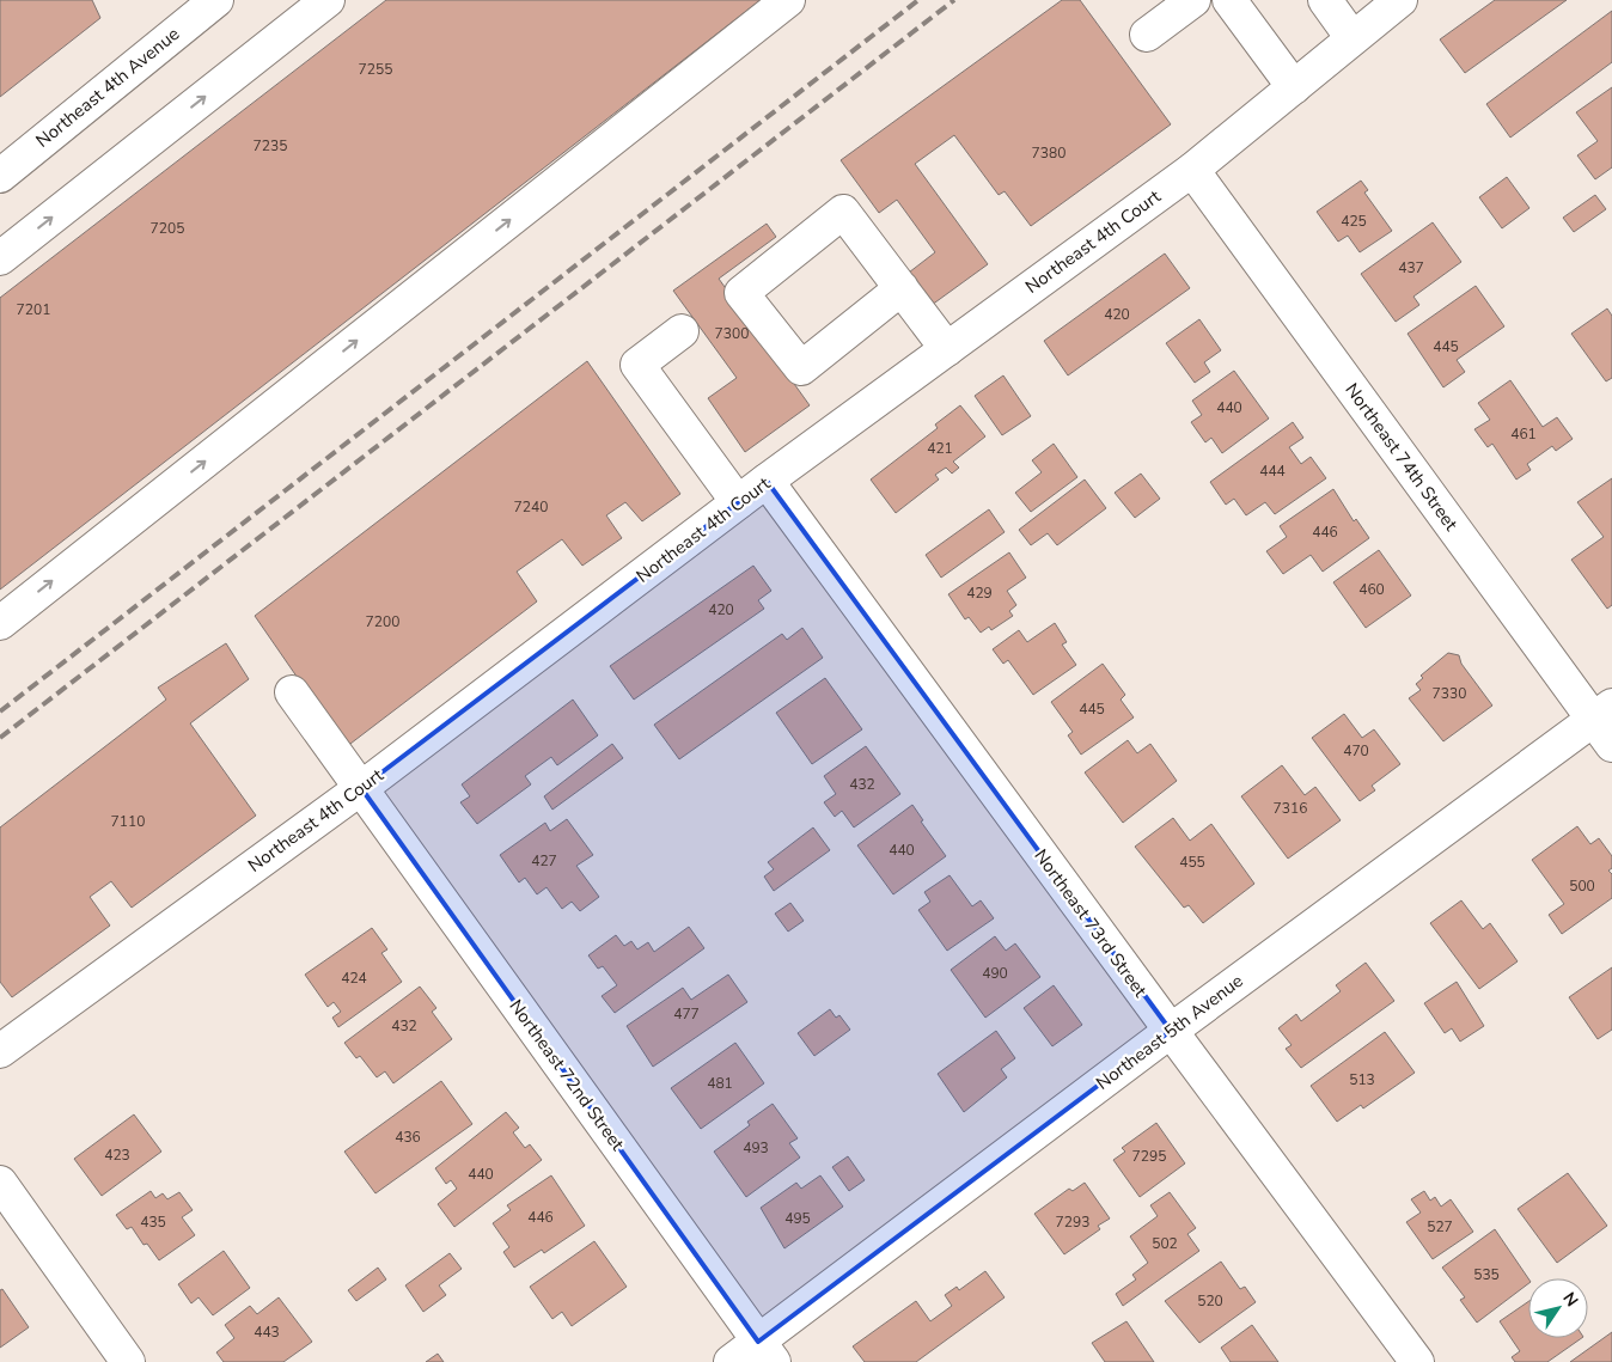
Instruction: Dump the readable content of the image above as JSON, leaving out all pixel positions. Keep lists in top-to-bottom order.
{
  "streets": {
    "street": [
      "Northeast 4th Avenue",
      "Northeast 4th Court",
      "Northeast 74th Street",
      "Northeast 73rd Street",
      "Northeast 5th Avenue",
      "Northeast 72nd Street"
    ]
  },
  "crossings": [
    ["Northeast 4th Court", "Northeast 74th Street"],
    ["Northeast 4th Court", "Northeast 73rd Street"],
    ["Northeast 4th Court", "Northeast 72nd Street"],
    ["Northeast 74th Street", "Northeast 5th Avenue"],
    ["Northeast 73rd Street", "Northeast 5th Avenue"],
    ["Northeast 5th Avenue", "Northeast 72nd Street"]
  ],
  "house_numbers": [
    "7255",
    "7235",
    "7380",
    "425",
    "7205",
    "437",
    "7201",
    "420",
    "7300",
    "445",
    "440",
    "461",
    "421",
    "444",
    "7240",
    "446",
    "460",
    "429",
    "420",
    "7200",
    "7330",
    "445",
    "470",
    "432",
    "7316",
    "7110",
    "440",
    "427",
    "455",
    "500",
    "490",
    "424",
    "477",
    "432",
    "513",
    "481",
    "436",
    "493",
    "423",
    "7295",
    "440",
    "446",
    "495",
    "435",
    "7293",
    "527",
    "502",
    "535",
    "520",
    "443"
  ],
  "north": "top right"
}
